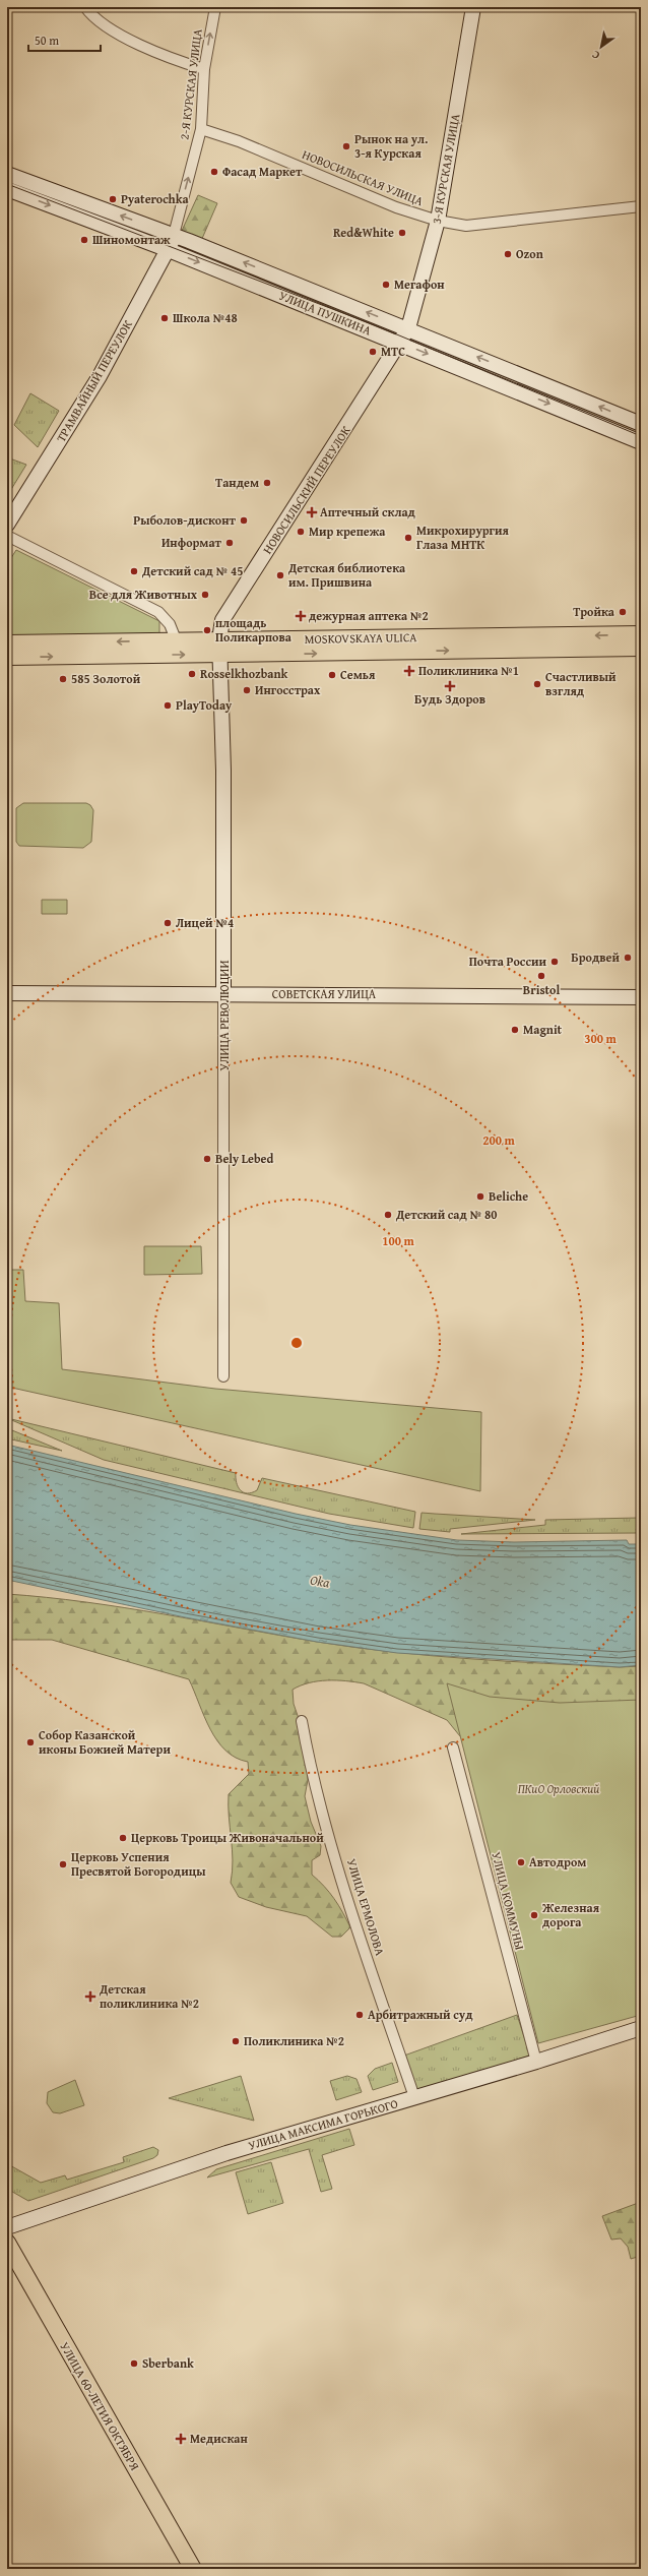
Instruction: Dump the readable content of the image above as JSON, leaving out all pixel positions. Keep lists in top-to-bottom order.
{
  "streets": {
    "main road": [
      "3-Я КУРСКАЯ УЛИЦА",
      "УЛИЦА ПУШКИНА",
      "ТРАМВАЙНЫЙ ПЕРЕУЛОК",
      "НОВОСИЛЬСКИЙ ПЕРЕУЛОК",
      "MOSKOVSKAYA ULICA",
      "СОВЕТСКАЯ УЛИЦА",
      "УЛИЦА РЕВОЛЮЦИИ",
      "УЛИЦА МАКСИМА ГОРЬКОГО",
      "УЛИЦА 60-ЛЕТИЯ ОКТЯБРЯ"
    ],
    "street": [
      "2-Я КУРСКАЯ УЛИЦА",
      "НОВОСИЛЬСКАЯ УЛИЦА",
      "УЛИЦА КОММУНЫ",
      "УЛИЦА ЕРМОЛОВА"
    ]
  },
  "crossings": [
    ["2-Я КУРСКАЯ УЛИЦА", "НОВОСИЛЬСКАЯ УЛИЦА"],
    ["2-Я КУРСКАЯ УЛИЦА", "УЛИЦА ПУШКИНА"],
    ["2-Я КУРСКАЯ УЛИЦА", "ТРАМВАЙНЫЙ ПЕРЕУЛОК"],
    ["3-Я КУРСКАЯ УЛИЦА", "НОВОСИЛЬСКАЯ УЛИЦА"],
    ["3-Я КУРСКАЯ УЛИЦА", "УЛИЦА ПУШКИНА"],
    ["3-Я КУРСКАЯ УЛИЦА", "НОВОСИЛЬСКИЙ ПЕРЕУЛОК"],
    ["УЛИЦА ПУШКИНА", "ТРАМВАЙНЫЙ ПЕРЕУЛОК"],
    ["УЛИЦА ПУШКИНА", "НОВОСИЛЬСКИЙ ПЕРЕУЛОК"],
    ["НОВОСИЛЬСКИЙ ПЕРЕУЛОК", "MOSKOVSKAYA ULICA"],
    ["НОВОСИЛЬСКИЙ ПЕРЕУЛОК", "УЛИЦА РЕВОЛЮЦИИ"],
    ["MOSKOVSKAYA ULICA", "УЛИЦА РЕВОЛЮЦИИ"],
    ["СОВЕТСКАЯ УЛИЦА", "УЛИЦА РЕВОЛЮЦИИ"],
    ["УЛИЦА КОММУНЫ", "УЛИЦА МАКСИМА ГОРЬКОГО"],
    ["УЛИЦА ЕРМОЛОВА", "УЛИЦА МАКСИМА ГОРЬКОГО"]
  ],
  "one_way": ["2-Я КУРСКАЯ УЛИЦА"],
  "water": ["Oka"],
  "parks": ["ПКиО Орловский"],
  "places": {
    "other": [
      "Рынок на ул. 3-я Курская",
      "Фасад Маркет",
      "Pyaterochka",
      "Red&White",
      "Шиномонтаж",
      "Ozon",
      "Мегафон",
      "Школа №48",
      "МТС",
      "Тандем",
      "Рыболов-дисконт",
      "Мир крепежа",
      "Микрохирургия Глаза МНТК",
      "Информат",
      "Детский сад № 45",
      "Детская библиотека им. Пришвина",
      "Все для Животных",
      "Тройка",
      "площадь Поликарпова",
      "Rosselkhozbank",
      "Семья",
      "585 Золотой",
      "Счастливый взгляд",
      "Ингосстрах",
      "PlayToday",
      "Лицей №4",
      "Бродвей",
      "Почта России",
      "Bristol",
      "Magnit",
      "Bely Lebed",
      "Beliche",
      "Детский сад № 80",
      "Собор Казанской иконы Божией Матери",
      "Церковь Троицы Живоначальной",
      "Автодром",
      "Церковь Успения Пресвятой Богородицы",
      "Железная дорога",
      "Арбитражный суд",
      "Поликлиника №2",
      "Sberbank"
    ],
    "health": [
      "Аптечный склад",
      "дежурная аптека №2",
      "Поликлиника №1",
      "Будь Здоров",
      "Детская поликлиника №2",
      "Медискан"
    ]
  },
  "scale_bar": "50 m",
  "north": "bottom left",
  "rings": ["300 m", "200 m", "100 m"]
}
